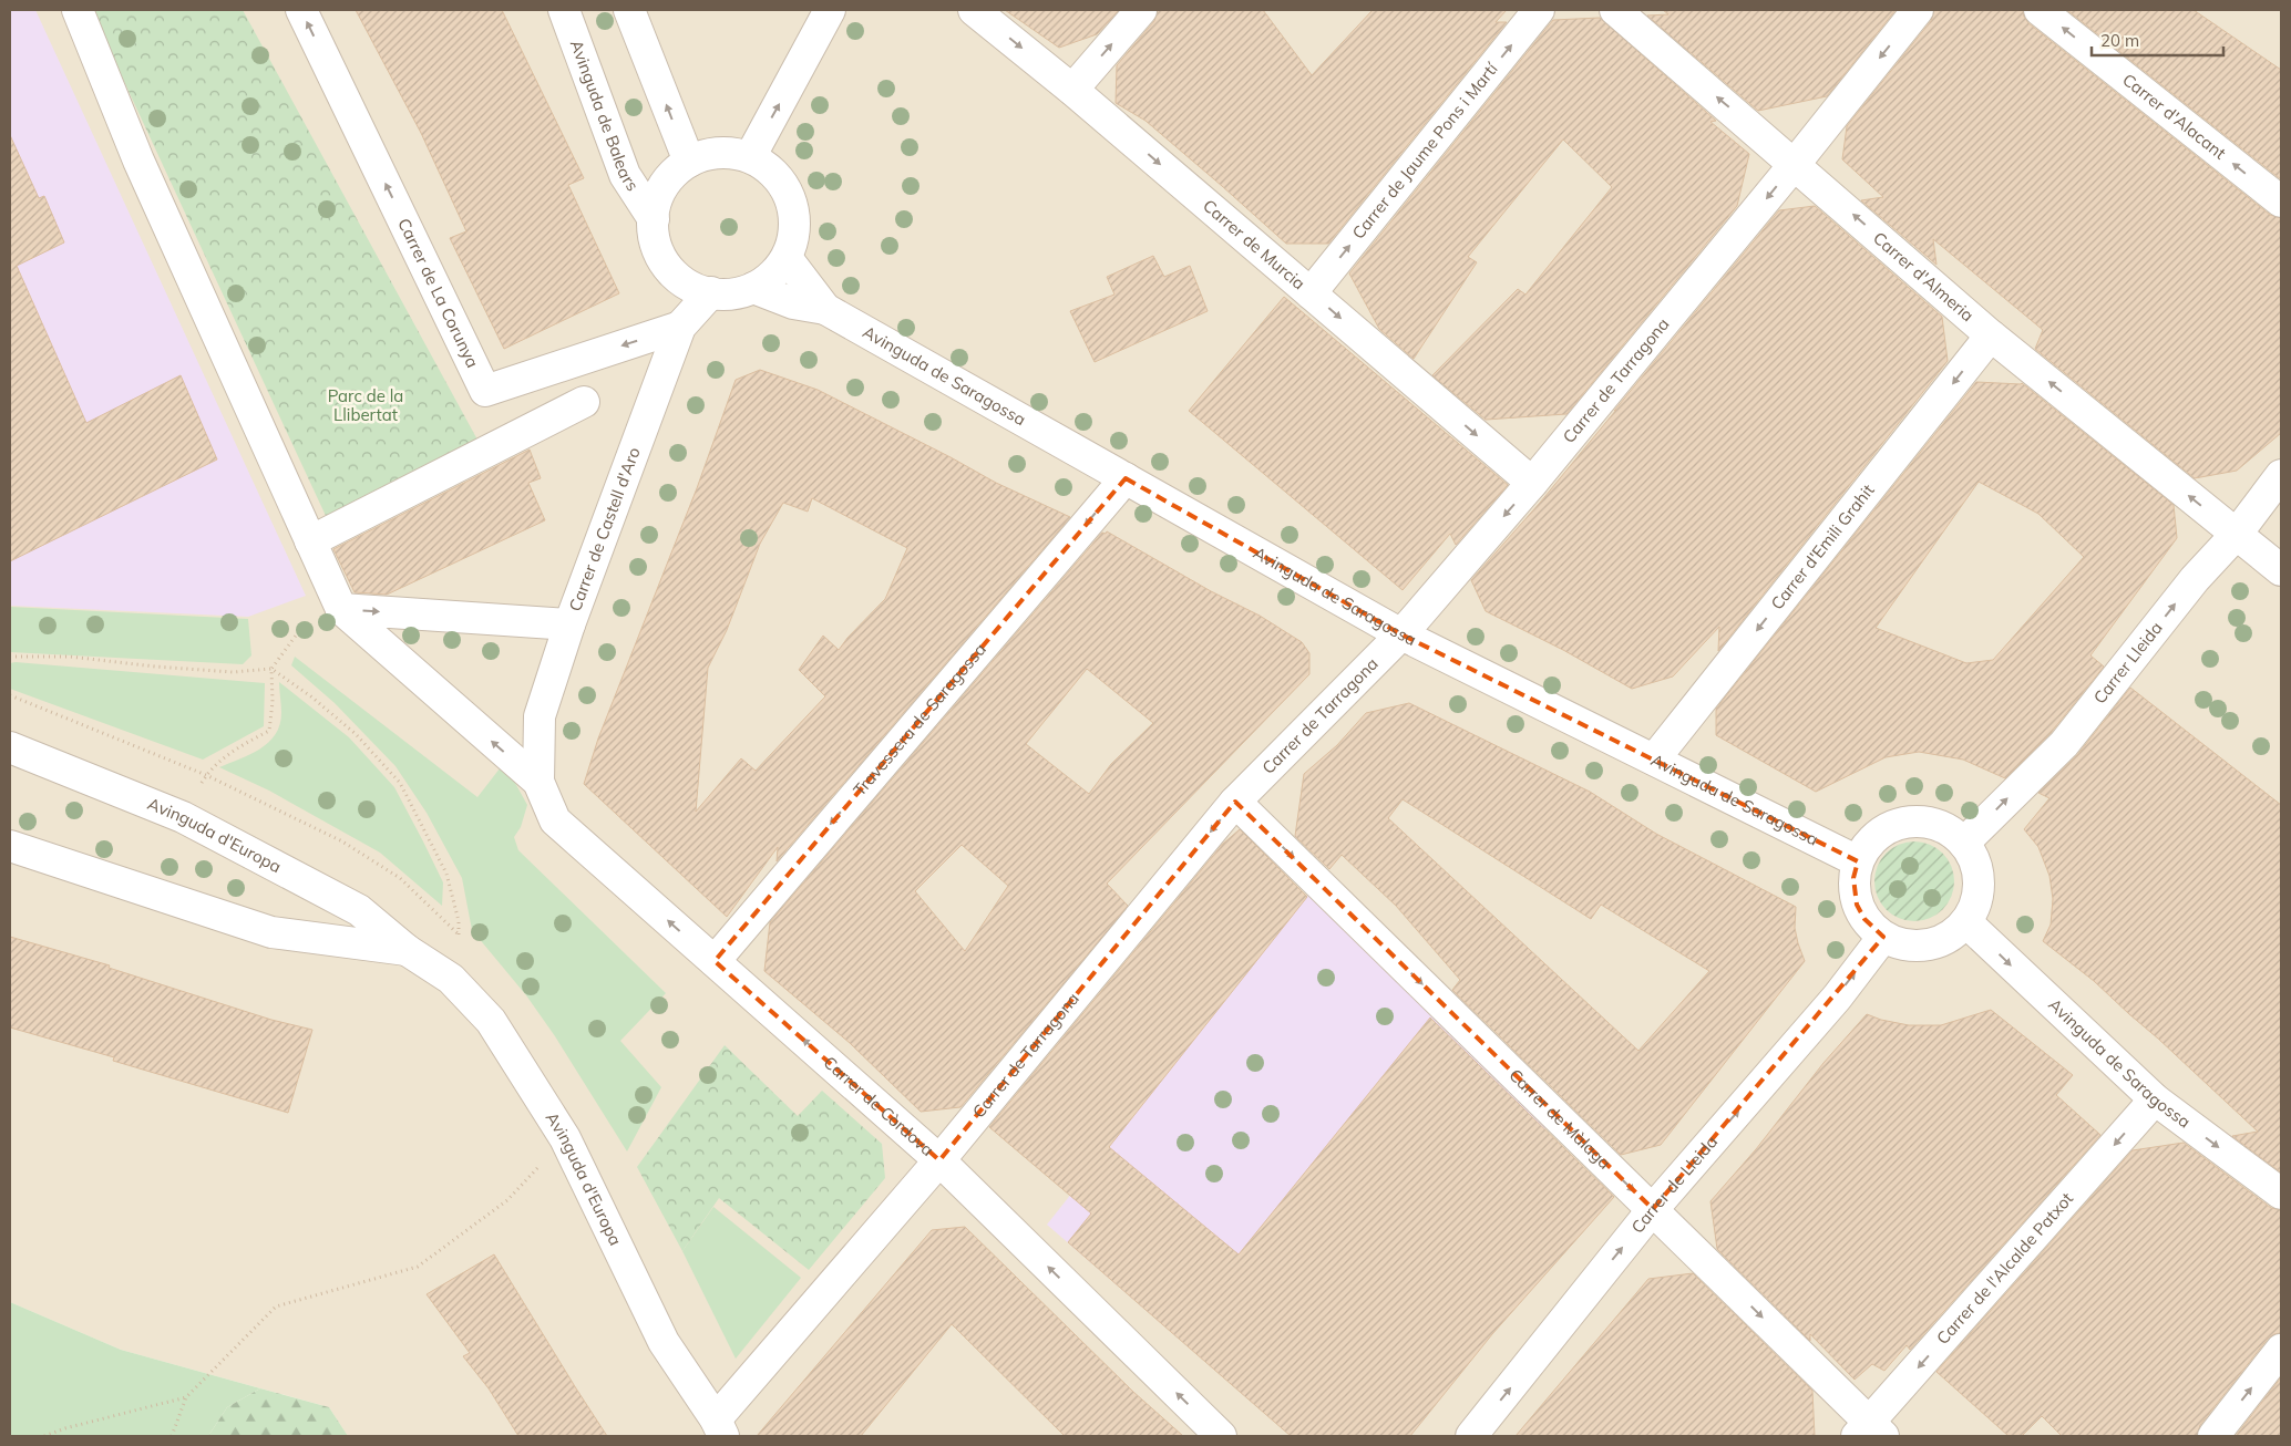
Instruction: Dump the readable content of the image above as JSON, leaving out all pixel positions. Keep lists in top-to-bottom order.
{
  "streets": {
    "street": [
      "Avinguda de Balears",
      "Carrer d'Alacant",
      "Carrer de Jaume Pons i Martí",
      "Carrer de Murcia",
      "Carrer d'Almeria",
      "Carrer de La Corunya",
      "Avinguda de Saragossa",
      "Carrer de Tarragona",
      "Carrer de Castell d'Aro",
      "Carrer d'Emili Grahit",
      "Carrer Lleida",
      "Travessera de Saragossa",
      "Avinguda d'Europa",
      "Carrer de Còrdova",
      "Carrer de Màlaga",
      "Carrer de Lleida",
      "Carrer de l'Alcalde Patxot"
    ]
  },
  "crossings": [
    ["Avinguda de Balears", "Avinguda de Saragossa"],
    ["Avinguda de Balears", "Carrer de Castell d'Aro"],
    ["Carrer de Jaume Pons i Martí", "Carrer de Murcia"],
    ["Carrer de Murcia", "Carrer de Tarragona"],
    ["Carrer d'Almeria", "Carrer de Tarragona"],
    ["Carrer d'Almeria", "Carrer d'Emili Grahit"],
    ["Carrer d'Almeria", "Carrer Lleida"],
    ["Carrer de La Corunya", "Carrer de Castell d'Aro"],
    ["Avinguda de Saragossa", "Carrer de Tarragona"],
    ["Avinguda de Saragossa", "Carrer de Castell d'Aro"],
    ["Avinguda de Saragossa", "Carrer d'Emili Grahit"],
    ["Avinguda de Saragossa", "Carrer Lleida"],
    ["Avinguda de Saragossa", "Travessera de Saragossa"],
    ["Avinguda de Saragossa", "Carrer de Lleida"],
    ["Avinguda de Saragossa", "Carrer de l'Alcalde Patxot"],
    ["Carrer de Tarragona", "Avinguda d'Europa"],
    ["Carrer de Tarragona", "Carrer de Còrdova"],
    ["Carrer de Tarragona", "Carrer de Màlaga"],
    ["Carrer de Castell d'Aro", "Carrer de Còrdova"],
    ["Carrer Lleida", "Carrer de Lleida"],
    ["Travessera de Saragossa", "Carrer de Còrdova"],
    ["Carrer de Màlaga", "Carrer de Lleida"],
    ["Carrer de Màlaga", "Carrer de l'Alcalde Patxot"]
  ],
  "one_way": [
    "Carrer d'Alacant",
    "Carrer de Jaume Pons i Martí",
    "Carrer de Murcia",
    "Carrer d'Almeria",
    "Carrer de Tarragona",
    "Carrer d'Emili Grahit",
    "Carrer Lleida",
    "Travessera de Saragossa",
    "Carrer de Còrdova",
    "Carrer de Màlaga",
    "Carrer de Lleida",
    "Carrer de l'Alcalde Patxot"
  ],
  "parks": ["Parc de la Llibertat"],
  "scale_bar": "20 m"
}
